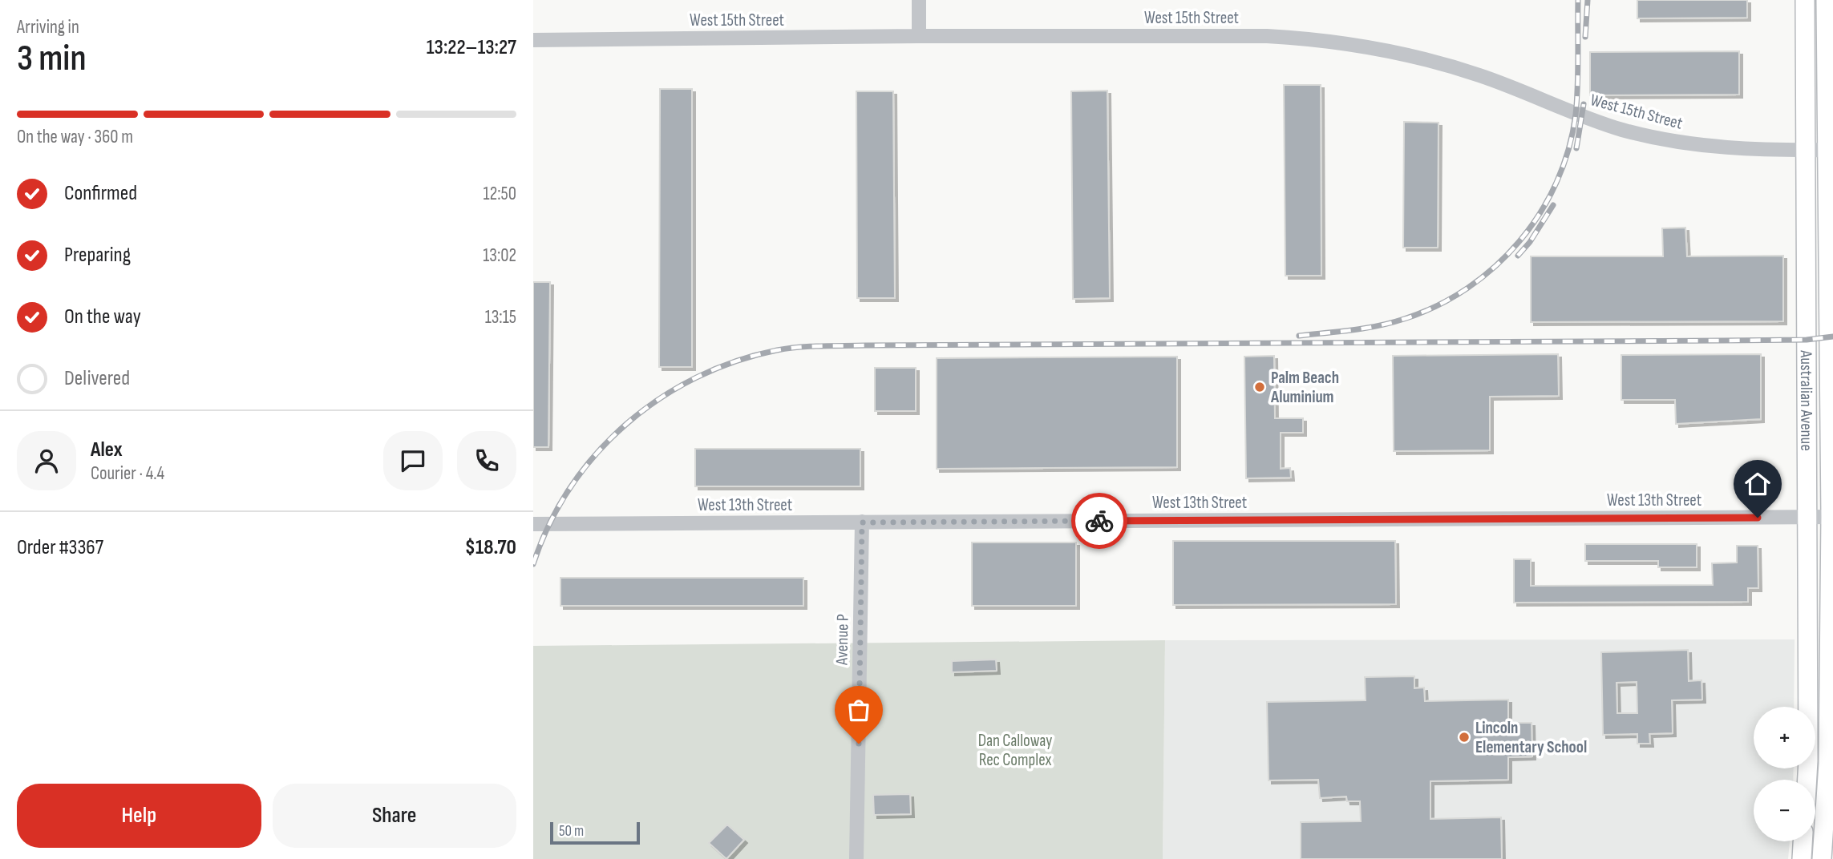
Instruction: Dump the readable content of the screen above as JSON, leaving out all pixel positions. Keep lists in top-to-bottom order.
{
  "streets": {
    "main road": ["Australian Avenue"],
    "street": ["West 15th Street", "West 13th Street", "Avenue P"]
  },
  "crossings": [
    ["West 15th Street", "Australian Avenue"],
    ["Australian Avenue", "West 13th Street"],
    ["West 13th Street", "Avenue P"]
  ],
  "parks": ["Dan Calloway Rec Complex"],
  "places": ["Palm Beach Aluminium", "Lincoln Elementary School"],
  "scale_bar": "50 m",
  "page": {
    "heading": ["3 min", "Arriving in", "13:22–13:27"],
    "panel": [
      "Alex",
      "Courier · 4.4",
      "Order #3367",
      "$18.70"
    ],
    "bar": "On the way · 360 m",
    "list": [
      ["Confirmed", "12:50"],
      ["Preparing", "13:02"],
      ["On the way", "13:15"],
      "Delivered"
    ],
    "map_buttons": ["+", "−"],
    "buttons": ["Help", "Share"],
    "scale": "50 m"
  }
}
